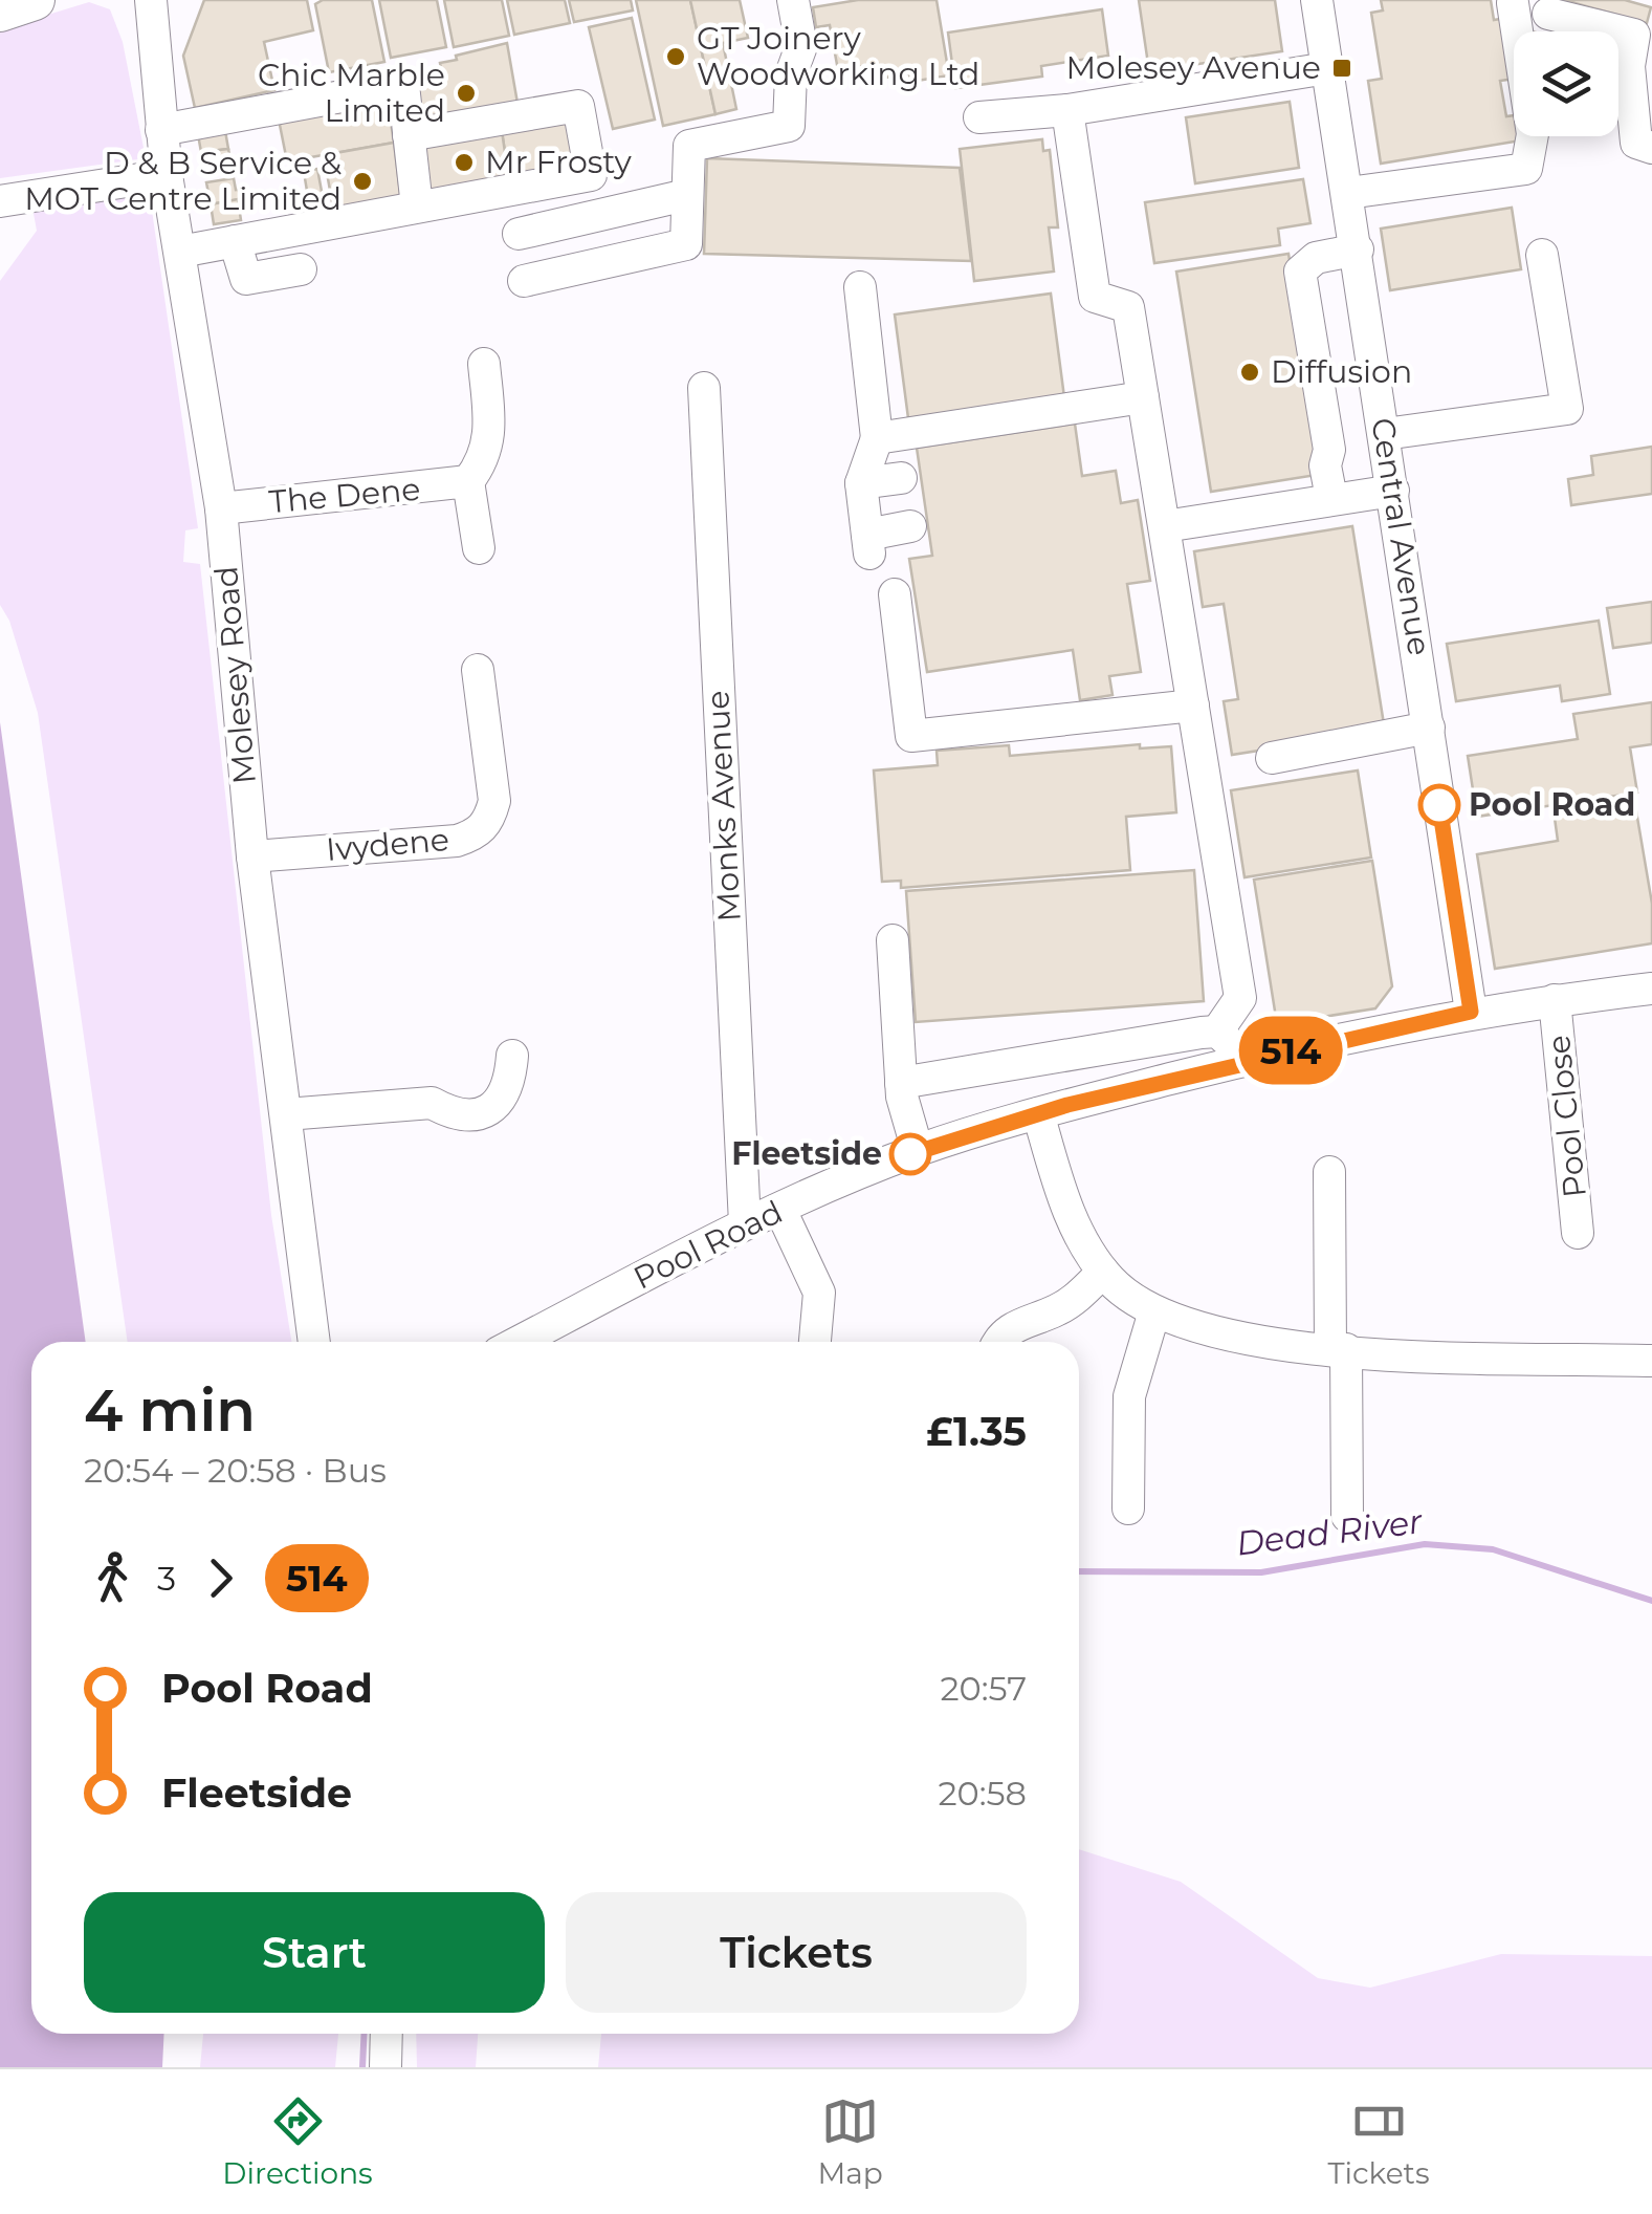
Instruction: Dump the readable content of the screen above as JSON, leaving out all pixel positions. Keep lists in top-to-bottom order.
{
  "streets": {
    "street": [
      "The Dene",
      "Central Avenue",
      "Molesey Road",
      "Monks Avenue",
      "Ivydene",
      "Pool Close",
      "Pool Road"
    ]
  },
  "crossings": [
    ["The Dene", "Molesey Road"],
    ["Central Avenue", "Pool Road"],
    ["Molesey Road", "Ivydene"],
    ["Monks Avenue", "Pool Road"],
    ["Pool Close", "Pool Road"]
  ],
  "water": ["Dead River"],
  "places": {
    "other": [
      "GT Joinery Woodworking Ltd",
      "Chic Marble Limited",
      "Mr Frosty",
      "D & B Service & MOT Centre Limited",
      "Diffusion",
      "Pool Road",
      "Fleetside"
    ],
    "transit": ["Molesey Avenue"]
  },
  "lines": ["bus line 514"],
  "page": {
    "on_map": "514",
    "heading": ["4 min", "20:54 – 20:58 · Bus", "£1.35"],
    "legs": ["3", "514"],
    "list": [
      {
        "name": "Pool Road",
        "value": "20:57"
      },
      {
        "name": "Fleetside",
        "value": "20:58"
      }
    ],
    "buttons": ["Start", "Tickets"],
    "tabs": ["Directions", "Map", "Tickets"]
  }
}
